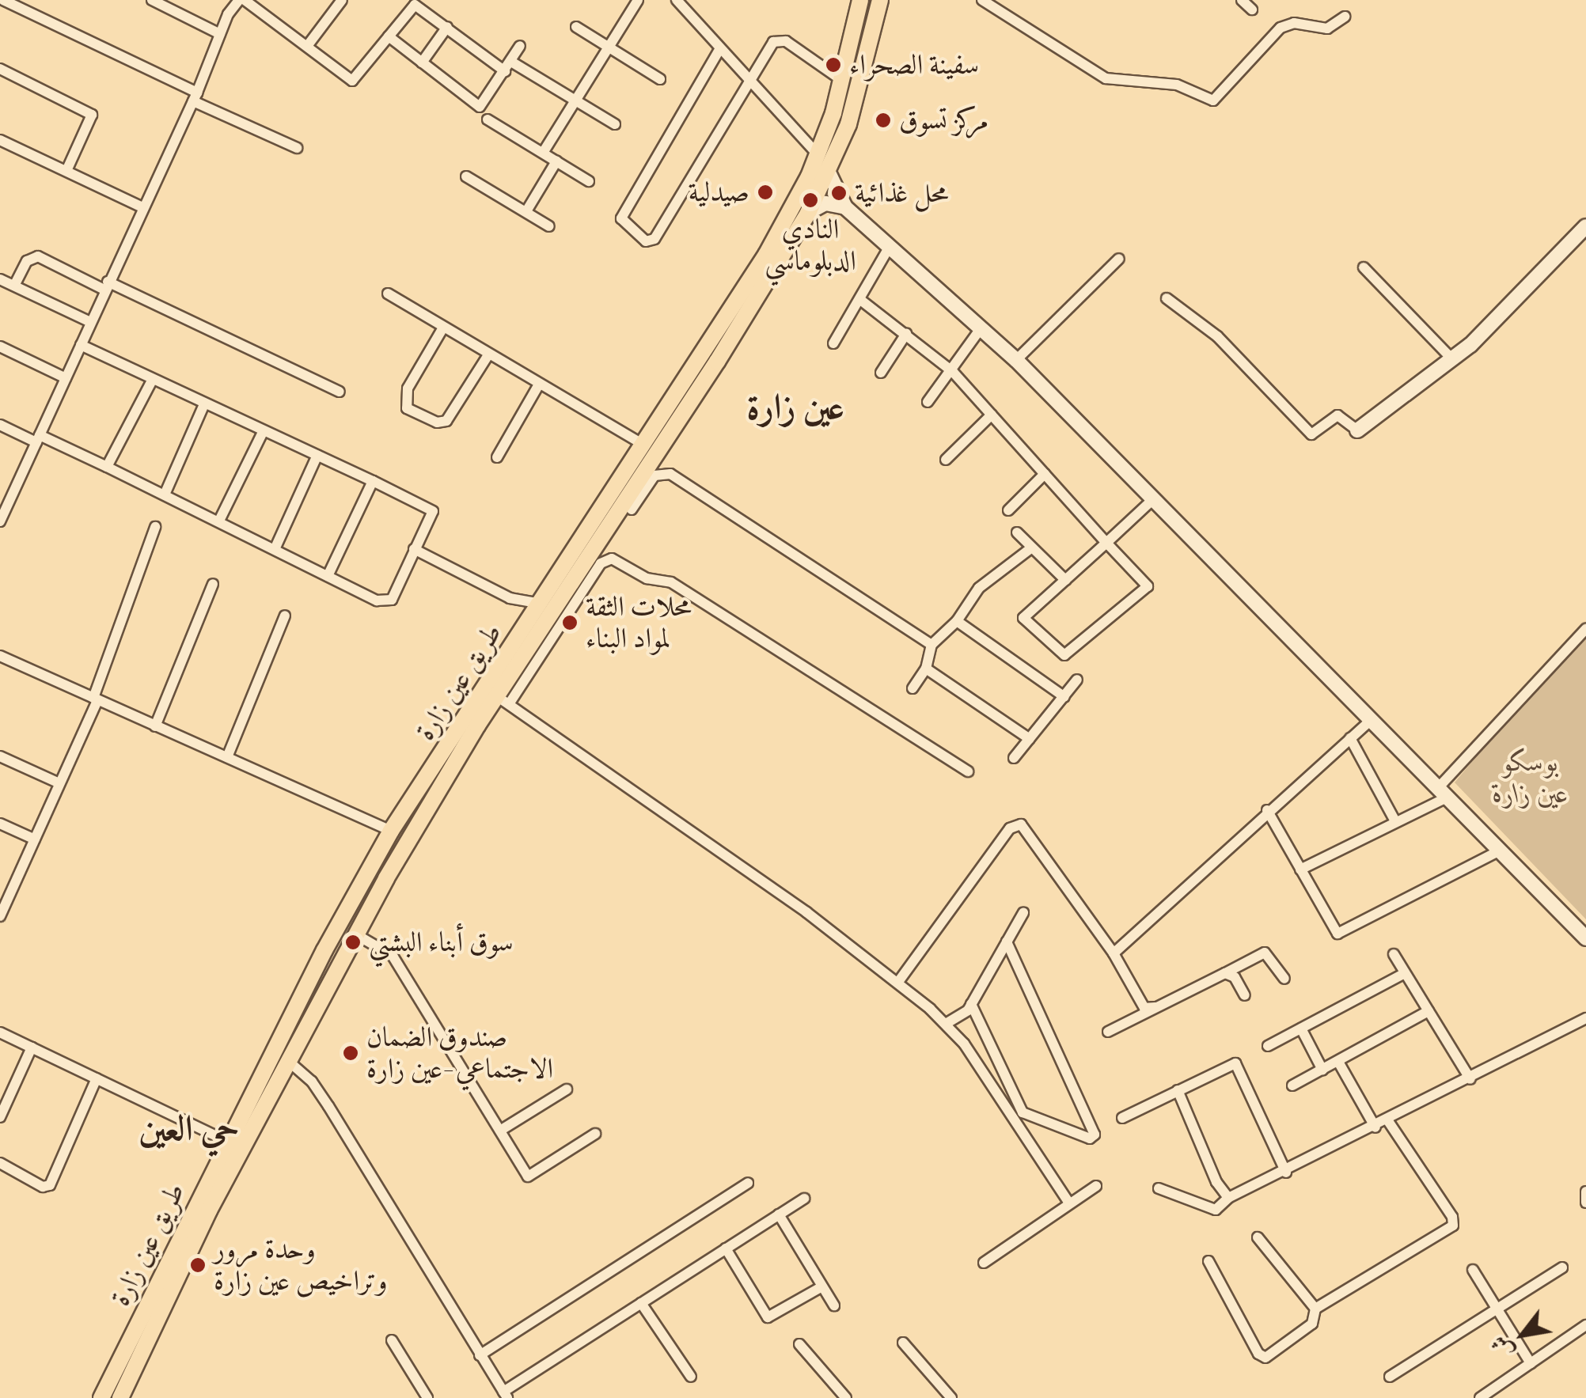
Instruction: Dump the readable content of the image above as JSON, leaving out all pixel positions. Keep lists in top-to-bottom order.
{
  "streets": {
    "main road": ["طريق عين زارة"]
  },
  "districts": ["عين زارة", "حي العين"],
  "parks": ["بوسكو عين زارة"],
  "places": [
    "سفينة الصحراء",
    "مركز تسوق",
    "صيدلية",
    "محل غذائية",
    "النادي الدبلوماسي",
    "محلات الثقة لمواد البناء",
    "سوق أبناء البشتي",
    "صندوق الضمان الاجتماعي -عين زارة",
    "وحدة مرور وتراخيص عين زارة"
  ],
  "north": "bottom left"
}
